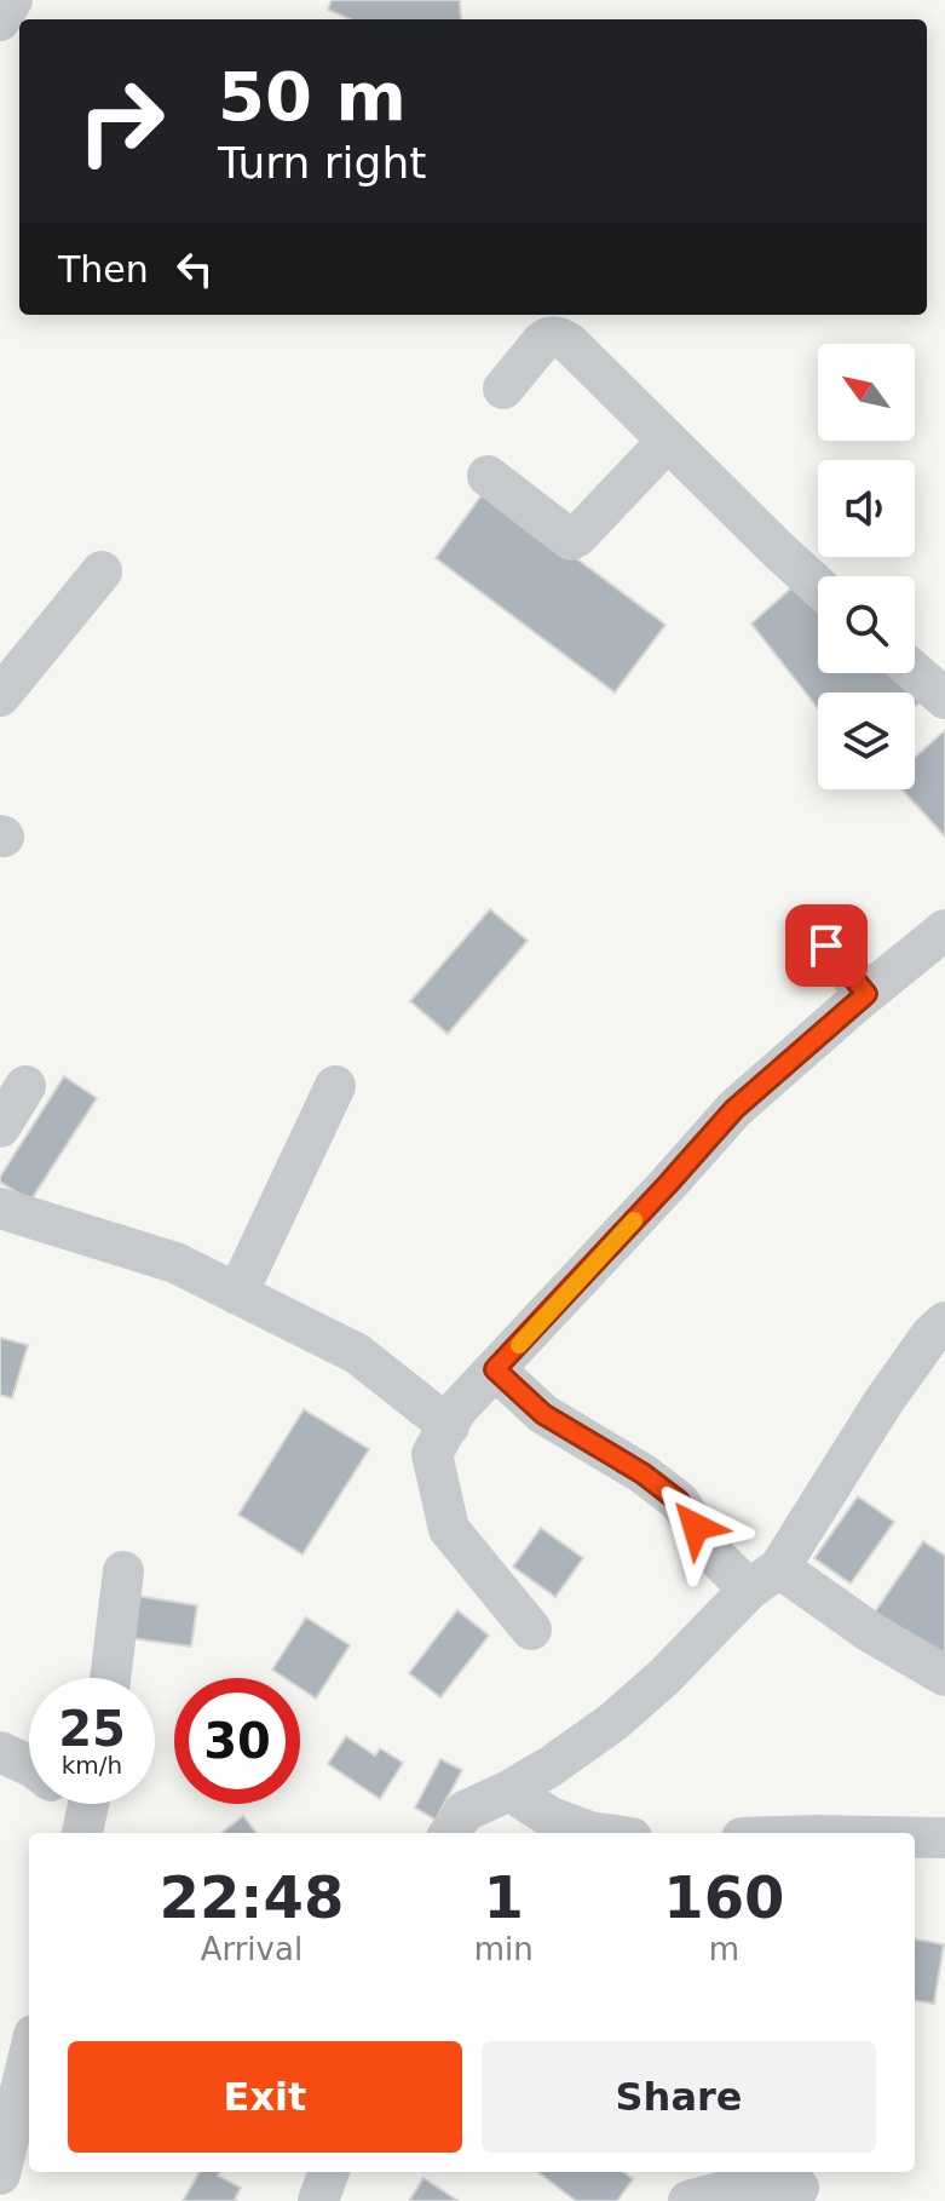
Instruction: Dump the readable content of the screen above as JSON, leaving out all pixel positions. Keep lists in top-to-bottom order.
{
  "north": "top left",
  "page": {
    "turn": ["50 m", "Turn right"],
    "then": "Then",
    "speed": "25 km/h",
    "limit": "30",
    "eta": [
      "22:48",
      "Arrival",
      "1",
      "min",
      "160",
      "m"
    ],
    "buttons": ["Exit", "Share"]
  }
}
